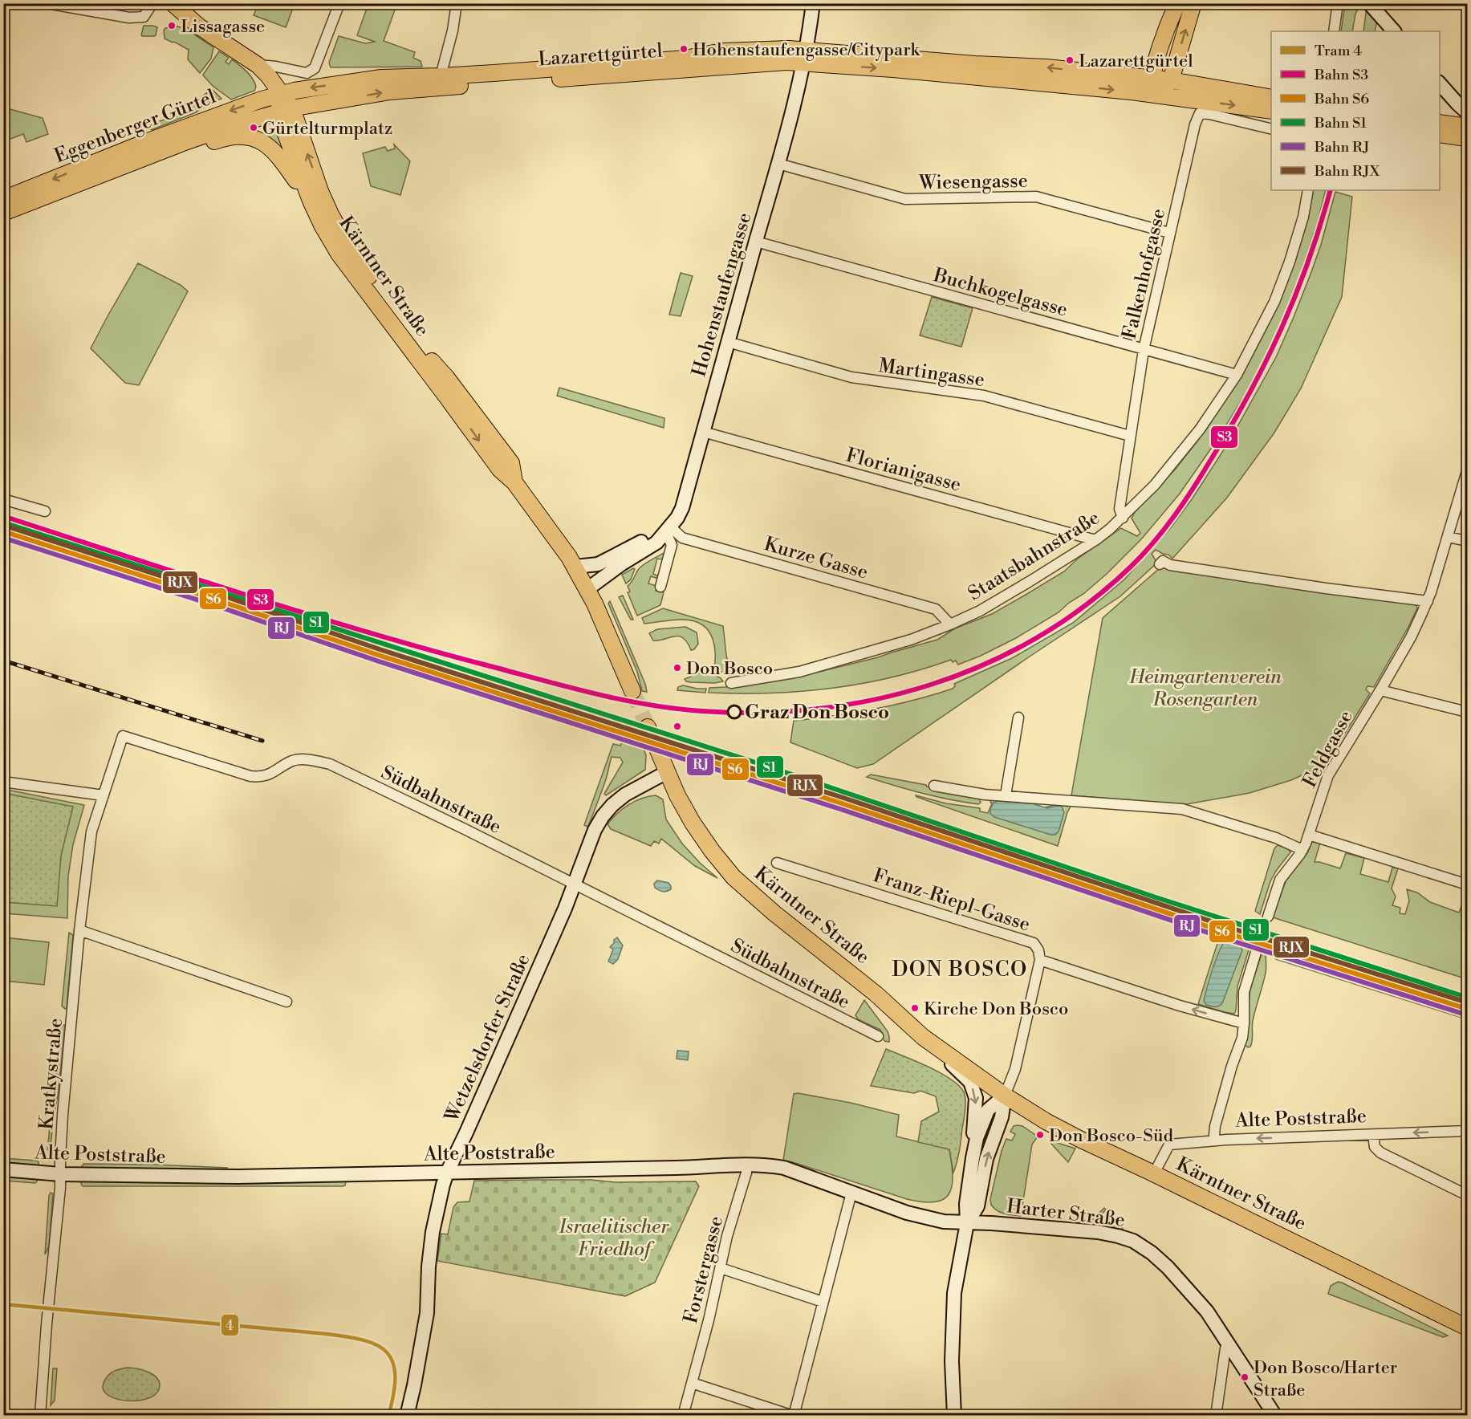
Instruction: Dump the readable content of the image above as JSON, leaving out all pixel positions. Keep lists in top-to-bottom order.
{
  "streets": {
    "main road": [
      "Lazarettgürtel",
      "Eggenberger Gürtel",
      "Kärntner Straße",
      "Hohenstaufengasse",
      "Wetzelsdorfer Straße",
      "Alte Poststraße",
      "Harter Straße"
    ],
    "street": [
      "Wiesengasse",
      "Falkenhofgasse",
      "Buchkogelgasse",
      "Martingasse",
      "Florianigasse",
      "Staatsbahnstraße",
      "Kurze Gasse",
      "Feldgasse",
      "Südbahnstraße",
      "Franz-Riepl-Gasse",
      "Kratkystraße",
      "Forstergasse"
    ]
  },
  "crossings": [
    ["Lazarettgürtel", "Eggenberger Gürtel"],
    ["Lazarettgürtel", "Kärntner Straße"],
    ["Lazarettgürtel", "Hohenstaufengasse"],
    ["Eggenberger Gürtel", "Kärntner Straße"],
    ["Wiesengasse", "Falkenhofgasse"],
    ["Wiesengasse", "Hohenstaufengasse"],
    ["Falkenhofgasse", "Buchkogelgasse"],
    ["Falkenhofgasse", "Martingasse"],
    ["Falkenhofgasse", "Staatsbahnstraße"],
    ["Kärntner Straße", "Hohenstaufengasse"],
    ["Kärntner Straße", "Wetzelsdorfer Straße"],
    ["Kärntner Straße", "Alte Poststraße"],
    ["Buchkogelgasse", "Hohenstaufengasse"],
    ["Buchkogelgasse", "Staatsbahnstraße"],
    ["Hohenstaufengasse", "Martingasse"],
    ["Hohenstaufengasse", "Florianigasse"],
    ["Hohenstaufengasse", "Kurze Gasse"],
    ["Florianigasse", "Staatsbahnstraße"],
    ["Staatsbahnstraße", "Kurze Gasse"],
    ["Südbahnstraße", "Wetzelsdorfer Straße"],
    ["Südbahnstraße", "Kratkystraße"],
    ["Wetzelsdorfer Straße", "Alte Poststraße"],
    ["Kratkystraße", "Alte Poststraße"],
    ["Alte Poststraße", "Harter Straße"],
    ["Alte Poststraße", "Forstergasse"]
  ],
  "one_way": ["Franz-Riepl-Gasse"],
  "districts": ["DON BOSCO"],
  "parks": ["Heimgartenverein Rosengarten", "Israelitischer Friedhof"],
  "places": [
    "Lissagasse",
    "Hohenstaufengasse/Citypark",
    "Lazarettgürtel",
    "Gürtelturmplatz",
    "Don Bosco",
    "Graz Don Bosco",
    "Kirche Don Bosco",
    "Don Bosco-Süd",
    "Don Bosco/Harter Straße"
  ],
  "lines": [
    "rail line S3",
    "rail line S1",
    "rail line RJX",
    "rail line S6",
    "rail line RJ",
    "tram line 4"
  ],
  "legend": [
    "Tram 4",
    "Bahn S3",
    "Bahn S6",
    "Bahn S1",
    "Bahn RJ",
    "Bahn RJX"
  ]
}
